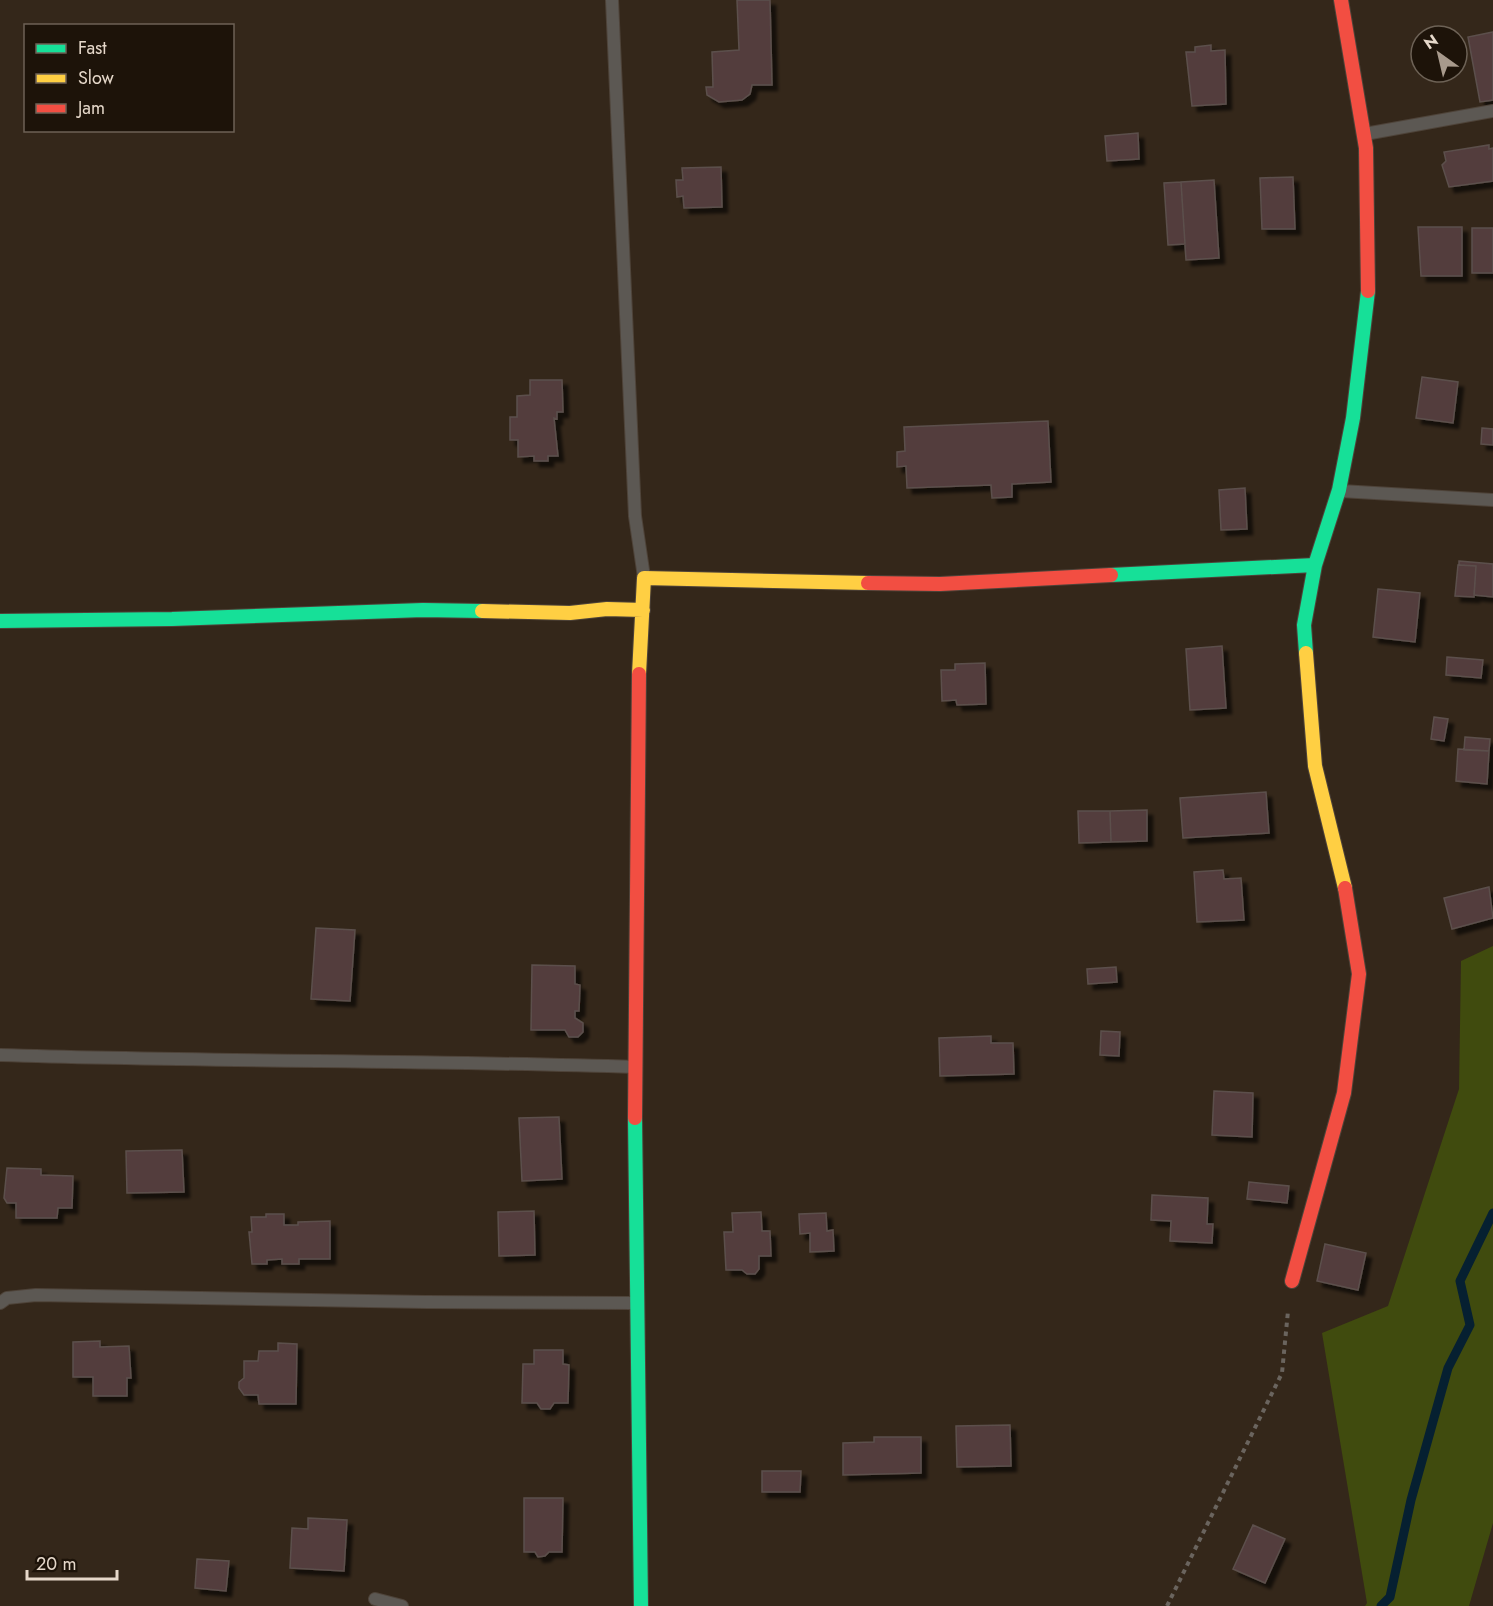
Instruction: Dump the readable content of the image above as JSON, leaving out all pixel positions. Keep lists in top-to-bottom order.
{
  "legend": ["Fast", "Slow", "Jam"],
  "scale_bar": "20 m",
  "north": "top left"
}
